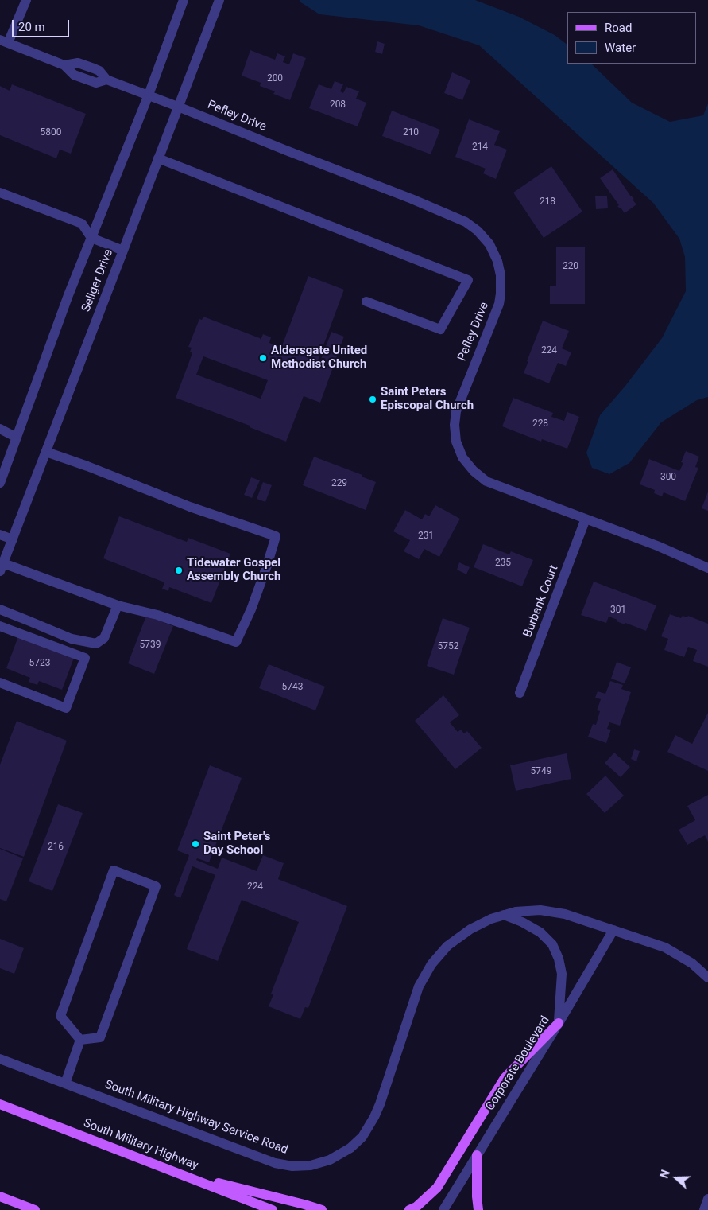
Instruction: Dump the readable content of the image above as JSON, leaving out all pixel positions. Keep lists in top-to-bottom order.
{
  "streets": {
    "main road": ["South Military Highway"],
    "street": [
      "Pefley Drive",
      "Sellger Drive",
      "Burbank Court",
      "Corporate Boulevard",
      "South Military Highway Service Road"
    ]
  },
  "crossings": [
    ["Pefley Drive", "Sellger Drive"],
    ["Pefley Drive", "Burbank Court"],
    ["Corporate Boulevard", "South Military Highway Service Road"]
  ],
  "places": [
    "Aldersgate United Methodist Church",
    "Saint Peters Episcopal Church",
    "Tidewater Gospel Assembly Church",
    "Saint Peter's Day School"
  ],
  "house_numbers": [
    "200",
    "208",
    "5800",
    "210",
    "214",
    "218",
    "220",
    "224",
    "228",
    "300",
    "229",
    "231",
    "235",
    "301",
    "5739",
    "5752",
    "5723",
    "5743",
    "5749",
    "216",
    "224"
  ],
  "legend": ["Road", "Water"],
  "scale_bar": "20 m",
  "north": "left"
}
